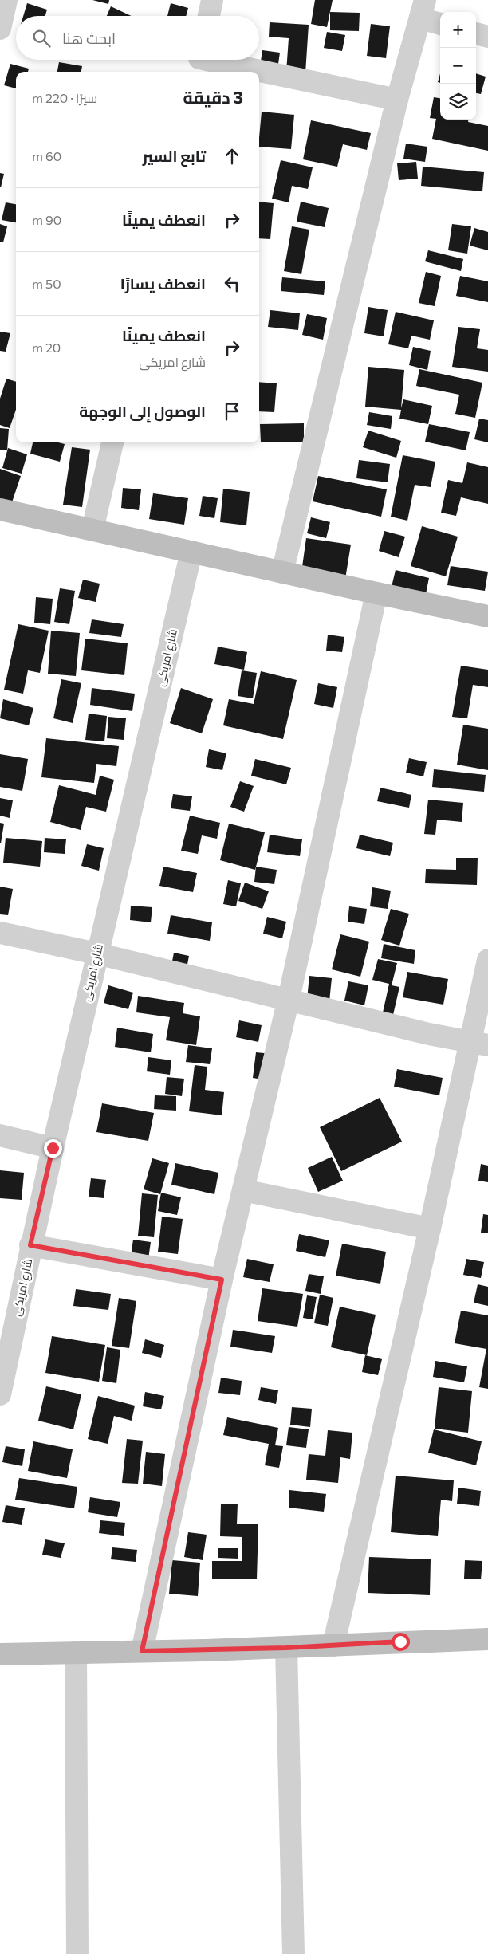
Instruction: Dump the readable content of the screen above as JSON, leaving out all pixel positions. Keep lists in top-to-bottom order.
{
  "streets": {
    "street": ["شارع امريكى"]
  },
  "page": {
    "map_buttons": ["+", "−"],
    "search": "ابحث هنا",
    "heading": ["3 دقيقة", "سيرًا · 220 m"],
    "list": [
      ["تابع السير", "60 m"],
      ["انعطف يمينًا", "90 m"],
      ["انعطف يسارًا", "50 m"],
      ["انعطف يمينًا", "شارع امريكى", "20 m"],
      "الوصول إلى الوجهة"
    ]
  }
}
